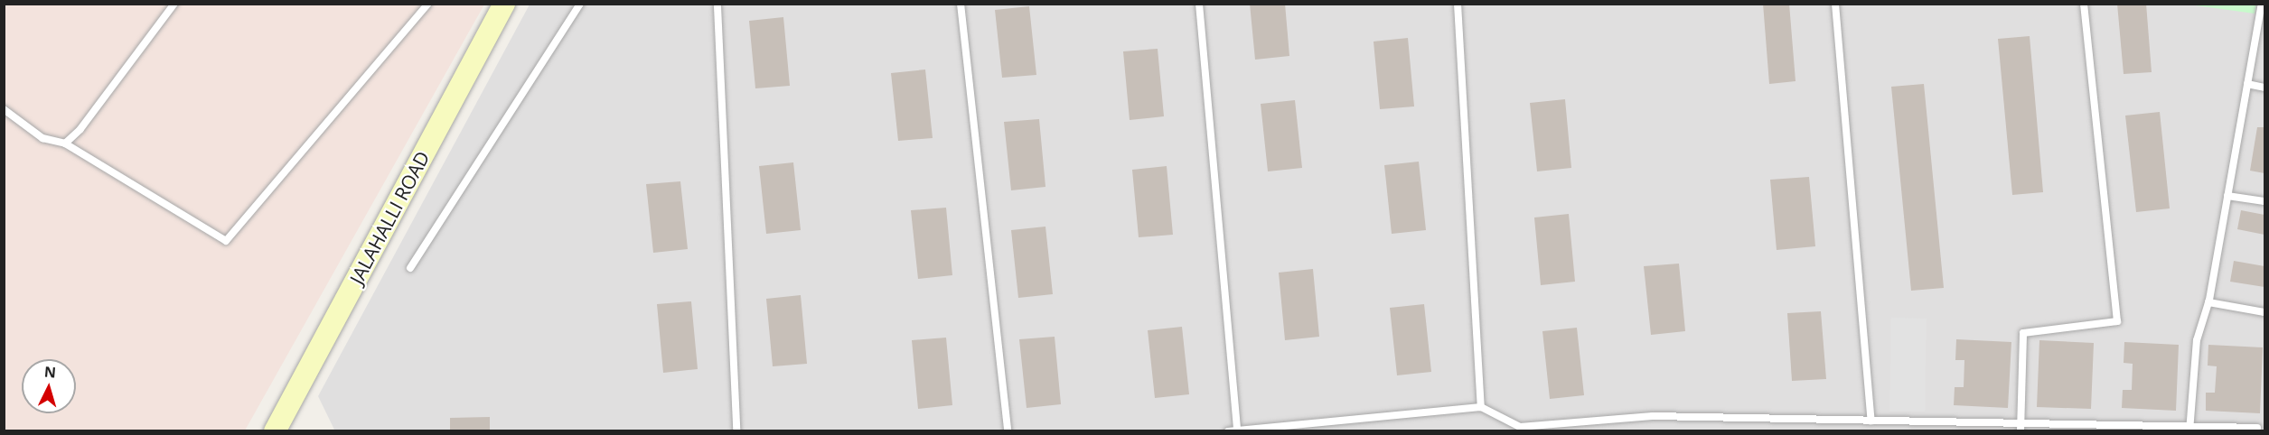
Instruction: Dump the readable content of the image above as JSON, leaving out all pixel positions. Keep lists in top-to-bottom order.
{
  "streets": {
    "main road": ["JALAHALLI ROAD"]
  },
  "north": "top"
}
